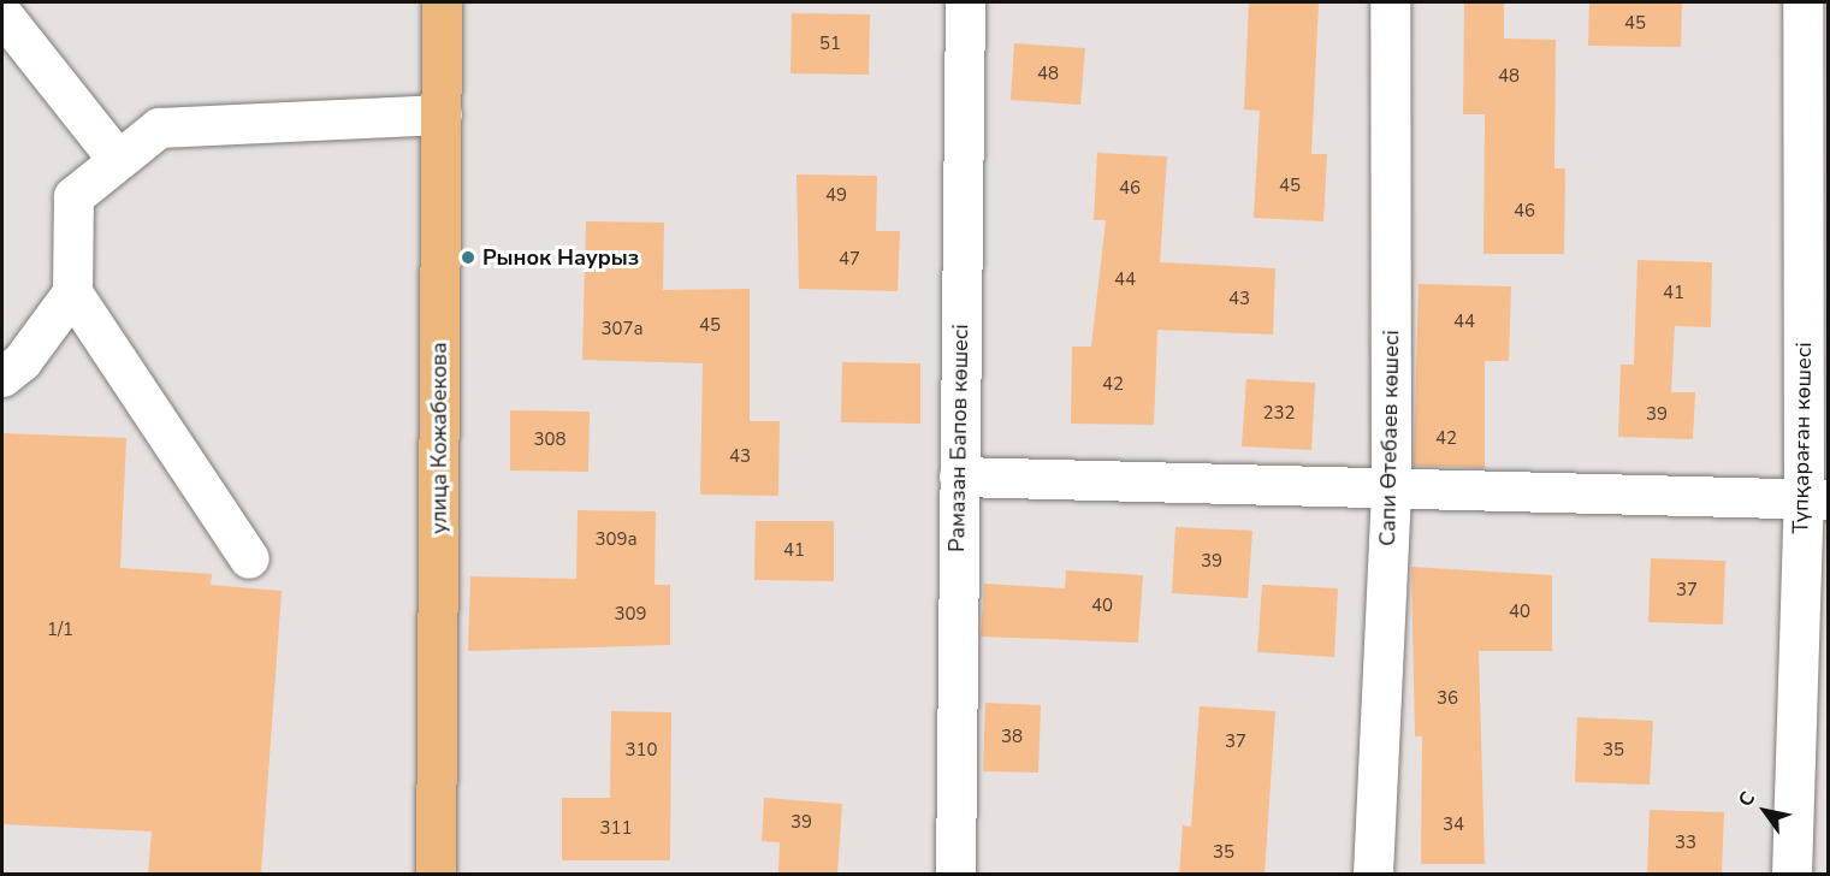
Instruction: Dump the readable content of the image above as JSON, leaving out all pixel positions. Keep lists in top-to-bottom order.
{
  "streets": {
    "main road": ["улица Кожабекова"],
    "street": ["Рамазан Бапов көшесі", "Сапи Өтебаев көшесі", "Түпқараған көшесі"]
  },
  "places": ["Рынок Наурыз"],
  "house_numbers": [
    "45",
    "51",
    "48",
    "48",
    "45",
    "46",
    "49",
    "46",
    "47",
    "44",
    "41",
    "43",
    "44",
    "45",
    "307а",
    "42",
    "232",
    "39",
    "42",
    "308",
    "43",
    "309а",
    "41",
    "39",
    "37",
    "40",
    "40",
    "309",
    "1/1",
    "36",
    "38",
    "37",
    "310",
    "35",
    "39",
    "34",
    "311",
    "33",
    "35"
  ],
  "north": "top left"
}
